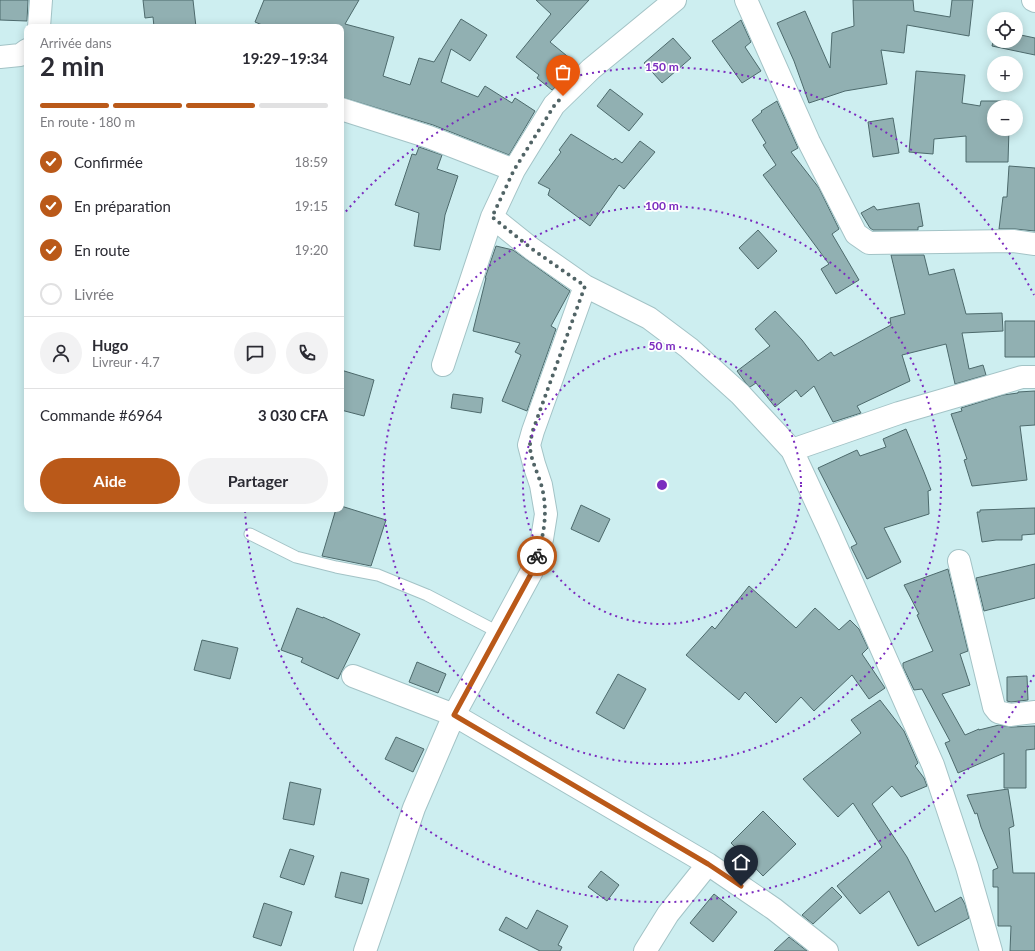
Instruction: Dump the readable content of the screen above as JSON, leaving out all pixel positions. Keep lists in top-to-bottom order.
{
  "page": {
    "map_buttons": ["+", "−"],
    "heading": ["2 min", "Arrivée dans", "19:29–19:34"],
    "panel": [
      "Hugo",
      "Livreur · 4.7",
      "Commande #6964",
      "3 030 CFA"
    ],
    "bar": "En route · 180 m",
    "list": [
      ["Confirmée", "18:59"],
      ["En préparation", "19:15"],
      ["En route", "19:20"],
      "Livrée"
    ],
    "buttons": ["Aide", "Partager"]
  },
  "rings": ["150 m", "100 m", "50 m"]
}
